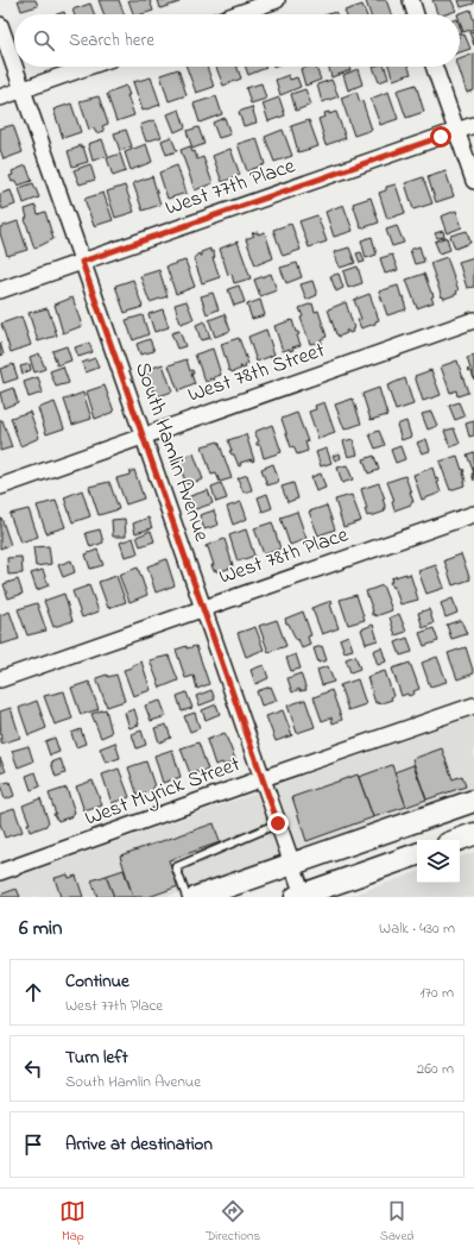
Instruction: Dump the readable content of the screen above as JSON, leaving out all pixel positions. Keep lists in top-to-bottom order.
{
  "streets": {
    "street": [
      "West 77th Place",
      "West 78th Street",
      "South Hamlin Avenue",
      "West 78th Place",
      "West Myrick Street"
    ]
  },
  "crossings": [
    ["West 77th Place", "South Hamlin Avenue"],
    ["West 78th Street", "South Hamlin Avenue"],
    ["South Hamlin Avenue", "West 78th Place"],
    ["South Hamlin Avenue", "West Myrick Street"]
  ],
  "page": {
    "search": "Search here",
    "heading": ["6 min", "Walk · 430 m"],
    "list": [
      ["Continue", "West 77th Place", "170 m"],
      ["Turn left", "South Hamlin Avenue", "260 m"],
      "Arrive at destination"
    ],
    "nav": ["Map", "Directions", "Saved"]
  }
}
